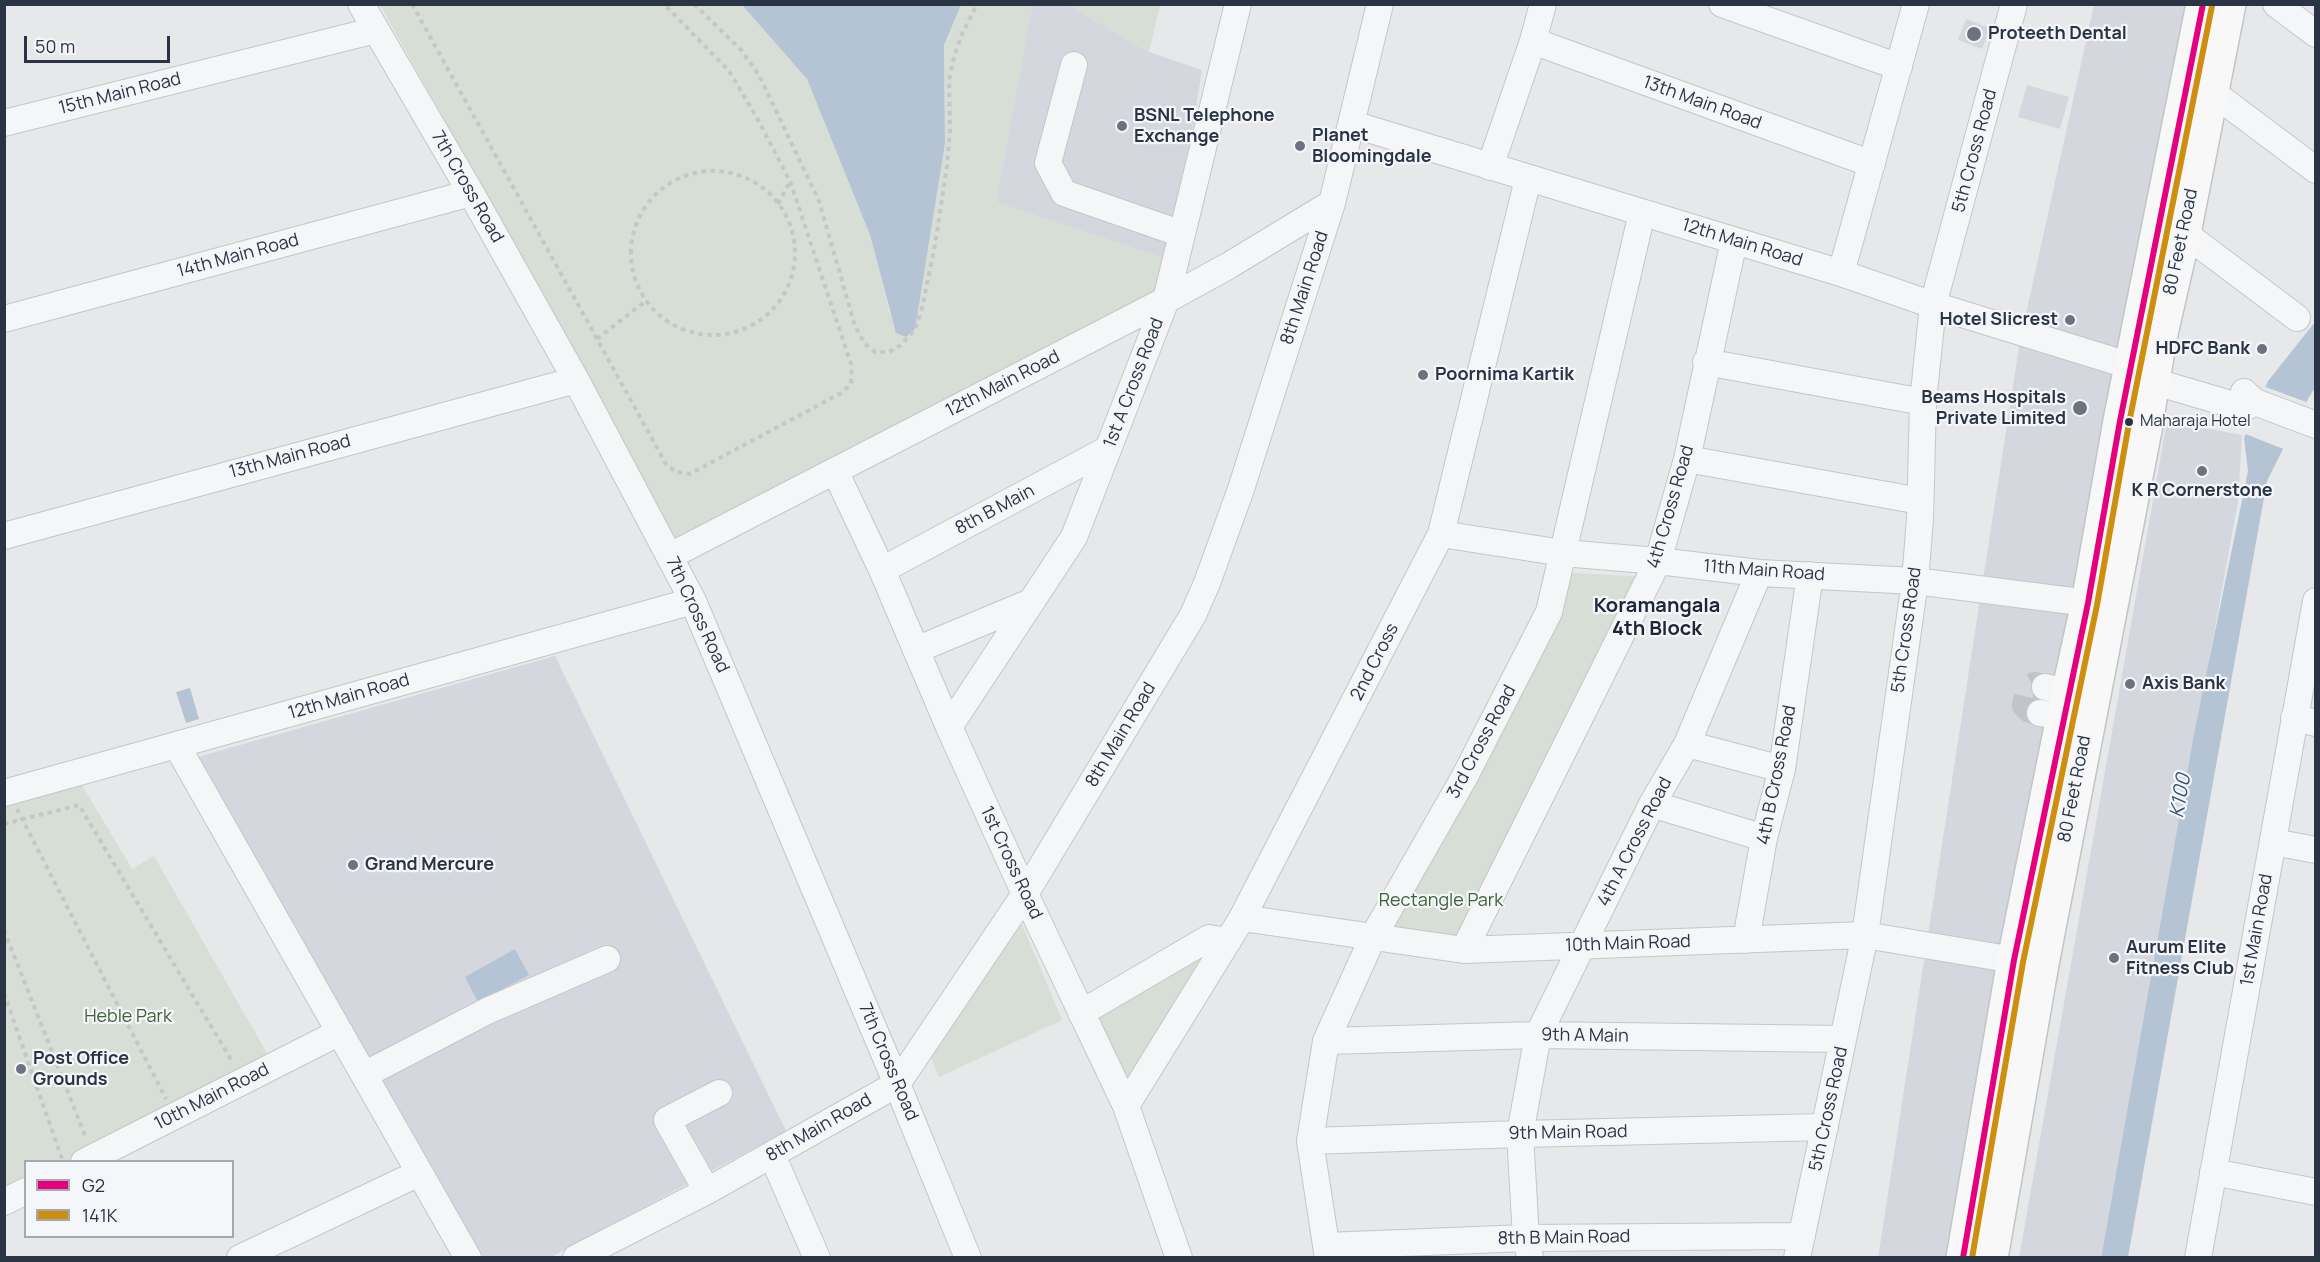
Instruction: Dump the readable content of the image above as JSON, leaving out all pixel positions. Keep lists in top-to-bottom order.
{
  "streets": {
    "main road": ["80 Feet Road"],
    "street": [
      "15th Main Road",
      "13th Main Road",
      "5th Cross Road",
      "7th Cross Road",
      "12th Main Road",
      "14th Main Road",
      "8th Main Road",
      "1st A Cross Road",
      "4th Cross Road",
      "8th B Main",
      "11th Main Road",
      "2nd Cross",
      "3rd Cross Road",
      "4th B Cross Road",
      "4th A Cross Road",
      "1st Cross Road",
      "1st Main Road",
      "10th Main Road",
      "9th A Main",
      "9th Main Road",
      "8th B Main Road"
    ]
  },
  "crossings": [
    ["15th Main Road", "7th Cross Road"],
    ["13th Main Road", "7th Cross Road"],
    ["5th Cross Road", "12th Main Road"],
    ["5th Cross Road", "11th Main Road"],
    ["5th Cross Road", "10th Main Road"],
    ["5th Cross Road", "9th A Main"],
    ["5th Cross Road", "9th Main Road"],
    ["5th Cross Road", "8th B Main Road"],
    ["7th Cross Road", "12th Main Road"],
    ["7th Cross Road", "14th Main Road"],
    ["7th Cross Road", "8th Main Road"],
    ["80 Feet Road", "12th Main Road"],
    ["80 Feet Road", "11th Main Road"],
    ["80 Feet Road", "10th Main Road"],
    ["12th Main Road", "8th Main Road"],
    ["12th Main Road", "1st A Cross Road"],
    ["12th Main Road", "4th Cross Road"],
    ["12th Main Road", "2nd Cross"],
    ["12th Main Road", "3rd Cross Road"],
    ["12th Main Road", "1st Cross Road"],
    ["8th Main Road", "1st Cross Road"],
    ["1st A Cross Road", "8th B Main"],
    ["1st A Cross Road", "1st Cross Road"],
    ["4th Cross Road", "11th Main Road"],
    ["4th Cross Road", "10th Main Road"],
    ["8th B Main", "1st Cross Road"],
    ["11th Main Road", "2nd Cross"],
    ["11th Main Road", "3rd Cross Road"],
    ["11th Main Road", "4th B Cross Road"],
    ["11th Main Road", "4th A Cross Road"],
    ["2nd Cross", "1st Cross Road"],
    ["2nd Cross", "10th Main Road"],
    ["3rd Cross Road", "10th Main Road"],
    ["3rd Cross Road", "9th A Main"],
    ["3rd Cross Road", "9th Main Road"],
    ["3rd Cross Road", "8th B Main Road"],
    ["4th B Cross Road", "10th Main Road"],
    ["4th A Cross Road", "10th Main Road"],
    ["4th A Cross Road", "9th A Main"],
    ["4th A Cross Road", "9th Main Road"],
    ["4th A Cross Road", "8th B Main Road"]
  ],
  "districts": ["Koramangala 4th Block"],
  "water": ["K100"],
  "parks": ["Rectangle Park", "Heble Park"],
  "places": [
    "Proteeth Dental",
    "BSNL Telephone Exchange",
    "Planet Bloomingdale",
    "Hotel Slicrest",
    "HDFC Bank",
    "Poornima Kartik",
    "Beams Hospitals Private Limited",
    "Maharaja Hotel",
    "K R Cornerstone",
    "Axis Bank",
    "Grand Mercure",
    "Aurum Elite Fitness Club",
    "Post Office Grounds"
  ],
  "lines": ["transit line G2", "transit line 141K"],
  "legend": ["G2", "141K"],
  "scale_bar": "50 m"
}
